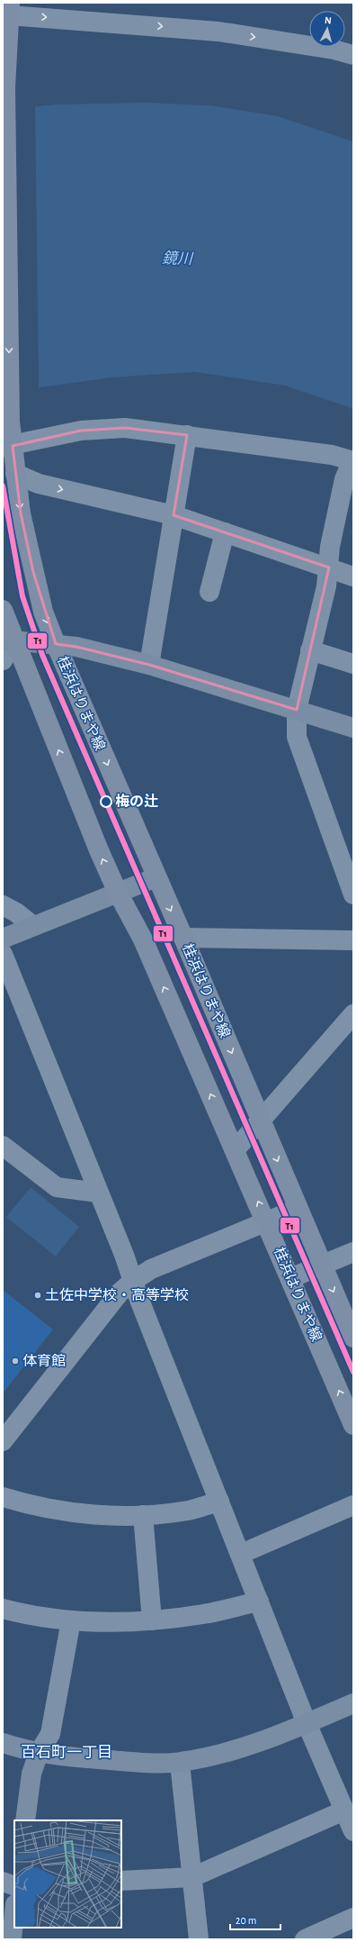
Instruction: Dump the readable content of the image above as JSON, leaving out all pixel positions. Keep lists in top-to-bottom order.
{
  "streets": {
    "main road": ["桂浜はりまや線"]
  },
  "districts": ["百石町一丁目"],
  "water": ["鏡川"],
  "places": ["梅の辻", "土佐中学校・高等学校", "体育館"],
  "lines": ["transit line T1"],
  "scale_bar": "20 m",
  "north": "top"
}
